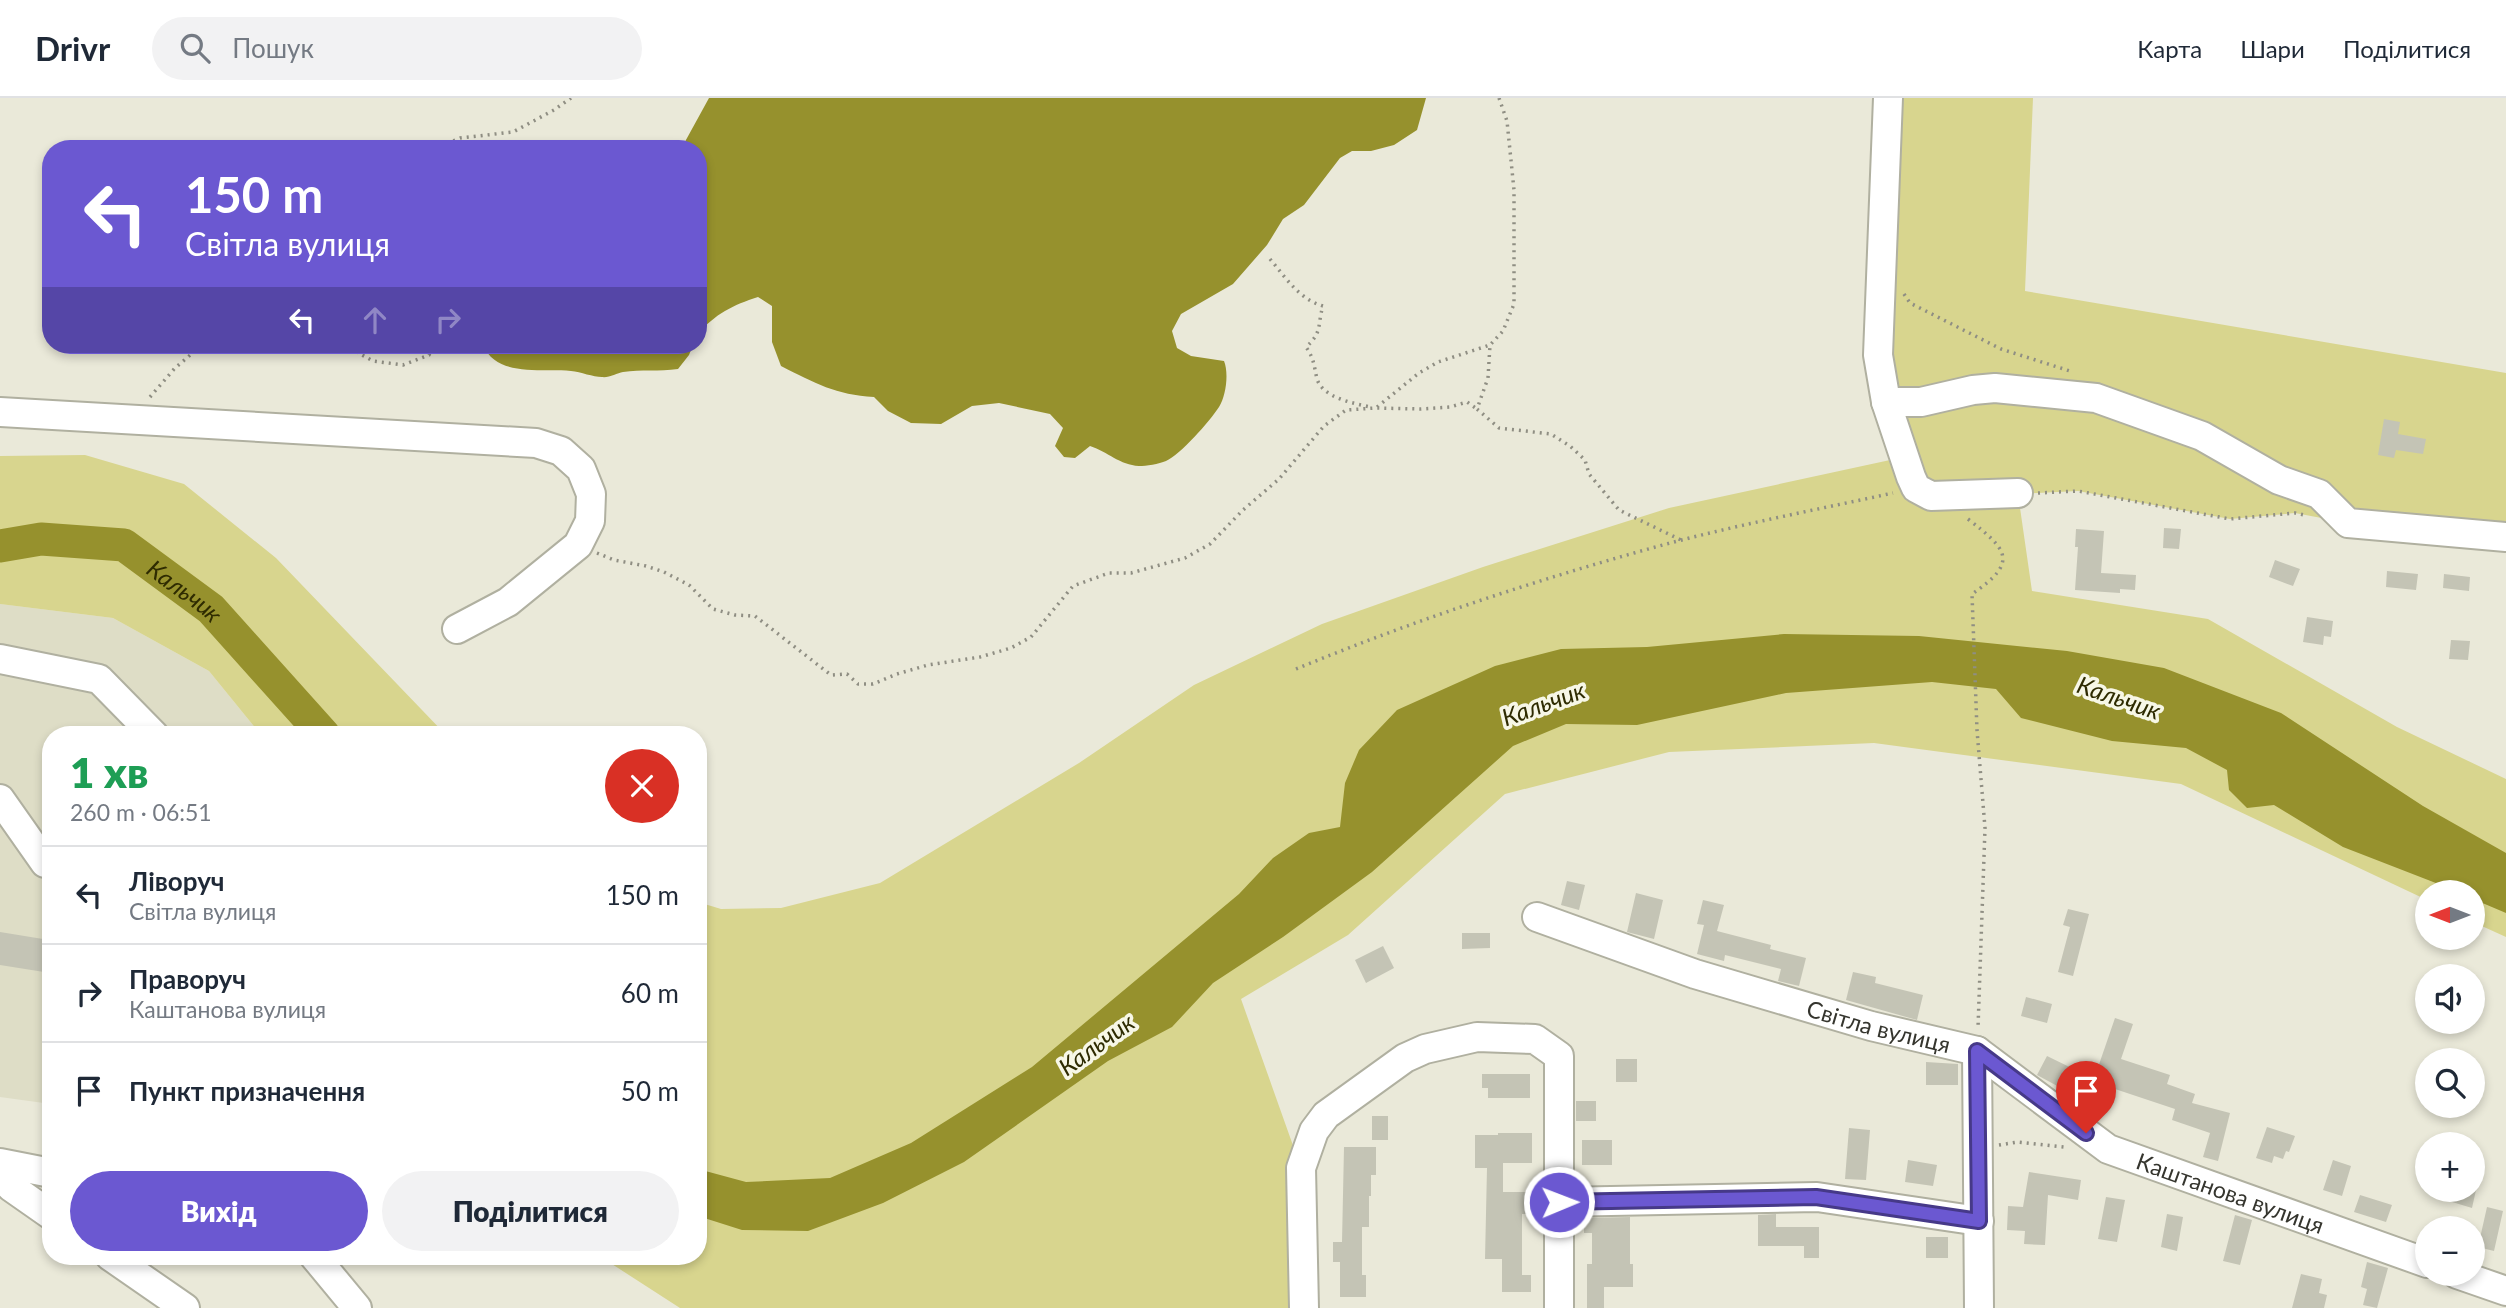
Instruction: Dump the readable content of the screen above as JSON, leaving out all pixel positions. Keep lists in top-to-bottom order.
{
  "streets": {
    "street": ["Світла вулиця", "Каштанова вулиця"]
  },
  "crossings": [
    ["Світла вулиця", "Каштанова вулиця"]
  ],
  "water": ["Кальчик"],
  "north": "left",
  "page": {
    "header": "Drivr",
    "search": "Пошук",
    "nav": ["Карта", "Шари", "Поділитися"],
    "turn": ["150 m", "Світла вулиця"],
    "heading": ["1 хв", "260 m · 06:51"],
    "list": [
      {
        "name": "Ліворуч",
        "note": "Світла вулиця",
        "value": "150 m"
      },
      {
        "name": "Праворуч",
        "note": "Каштанова вулиця",
        "value": "60 m"
      },
      {
        "name": "Пункт призначення",
        "value": "50 m"
      }
    ],
    "map_buttons": ["+", "−"],
    "buttons": ["Вихід", "Поділитися"]
  }
}
